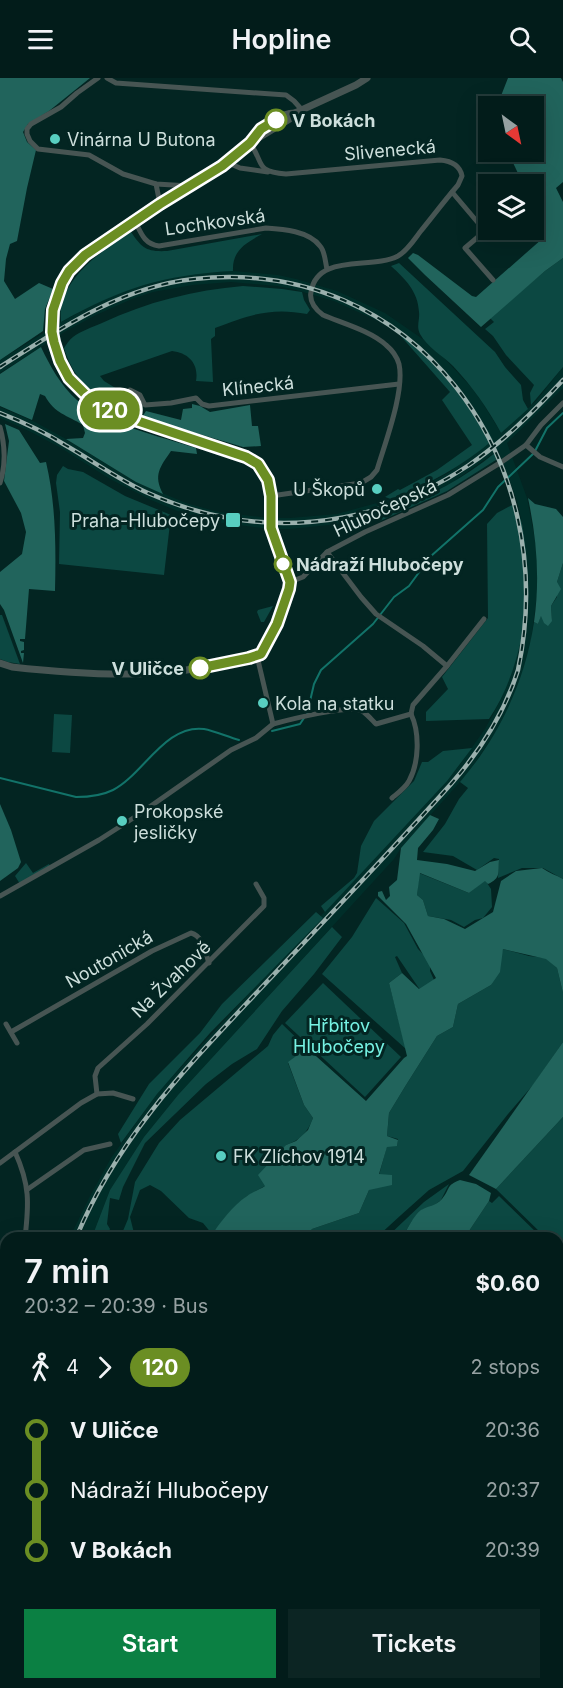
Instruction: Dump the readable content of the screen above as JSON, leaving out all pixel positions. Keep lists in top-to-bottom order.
{
  "streets": {
    "street": [
      "Slivenecká",
      "Lochkovská",
      "Klínecká",
      "Hlubočepská",
      "Noutonická",
      "Na Žvahově"
    ]
  },
  "crossings": [
    ["Slivenecká", "Lochkovská"],
    ["Noutonická", "Na Žvahově"]
  ],
  "parks": ["Hřbitov Hlubočepy"],
  "places": {
    "other": [
      "V Bokách",
      "Vinárna U Butona",
      "U Škopů",
      "Nádraží Hlubočepy",
      "V Uličce",
      "Kola na statku",
      "Prokopské jesličky",
      "FK Zlíchov 1914"
    ],
    "transit": ["Praha-Hlubočepy"]
  },
  "lines": ["bus line 120"],
  "north": "bottom right",
  "page": {
    "header": "Hopline",
    "on_map": "120",
    "heading": ["7 min", "20:32 – 20:39 · Bus", "$0.60"],
    "legs": ["4", "120", "2 stops"],
    "list": [
      {
        "name": "V Uličce",
        "value": "20:36"
      },
      {
        "name": "Nádraží Hlubočepy",
        "value": "20:37"
      },
      {
        "name": "V Bokách",
        "value": "20:39"
      }
    ],
    "buttons": ["Start", "Tickets"]
  }
}
